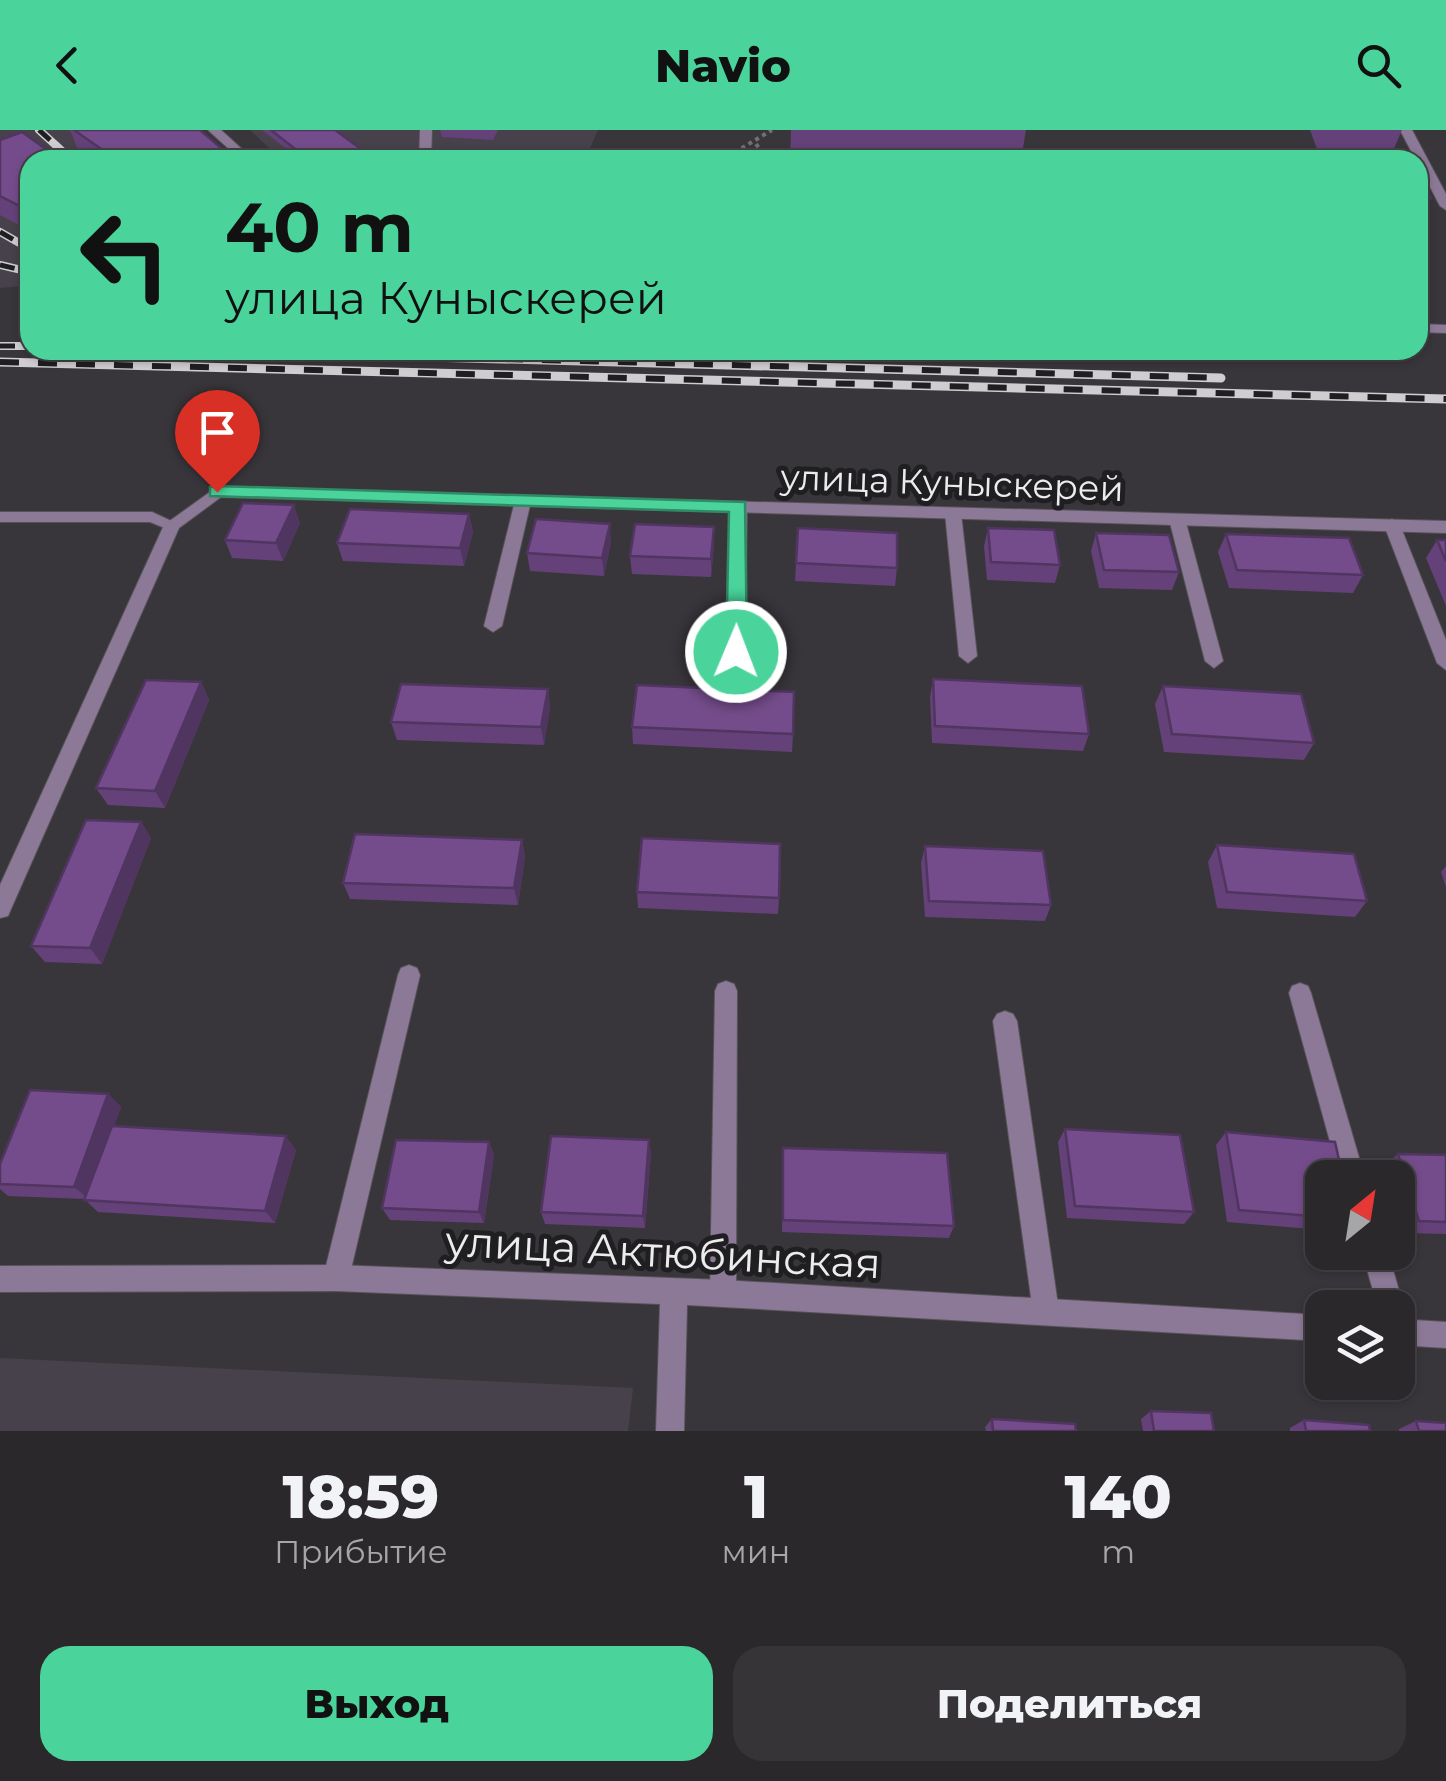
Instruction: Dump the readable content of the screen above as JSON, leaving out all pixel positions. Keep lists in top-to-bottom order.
{
  "streets": {
    "street": ["улица Куныскерей", "улица Актюбинская"]
  },
  "north": "top right",
  "page": {
    "header": "Navio",
    "turn": ["40 m", "улица Куныскерей"],
    "eta": [
      "18:59",
      "Прибытие",
      "1",
      "мин",
      "140",
      "m"
    ],
    "buttons": ["Выход", "Поделиться"]
  }
}
